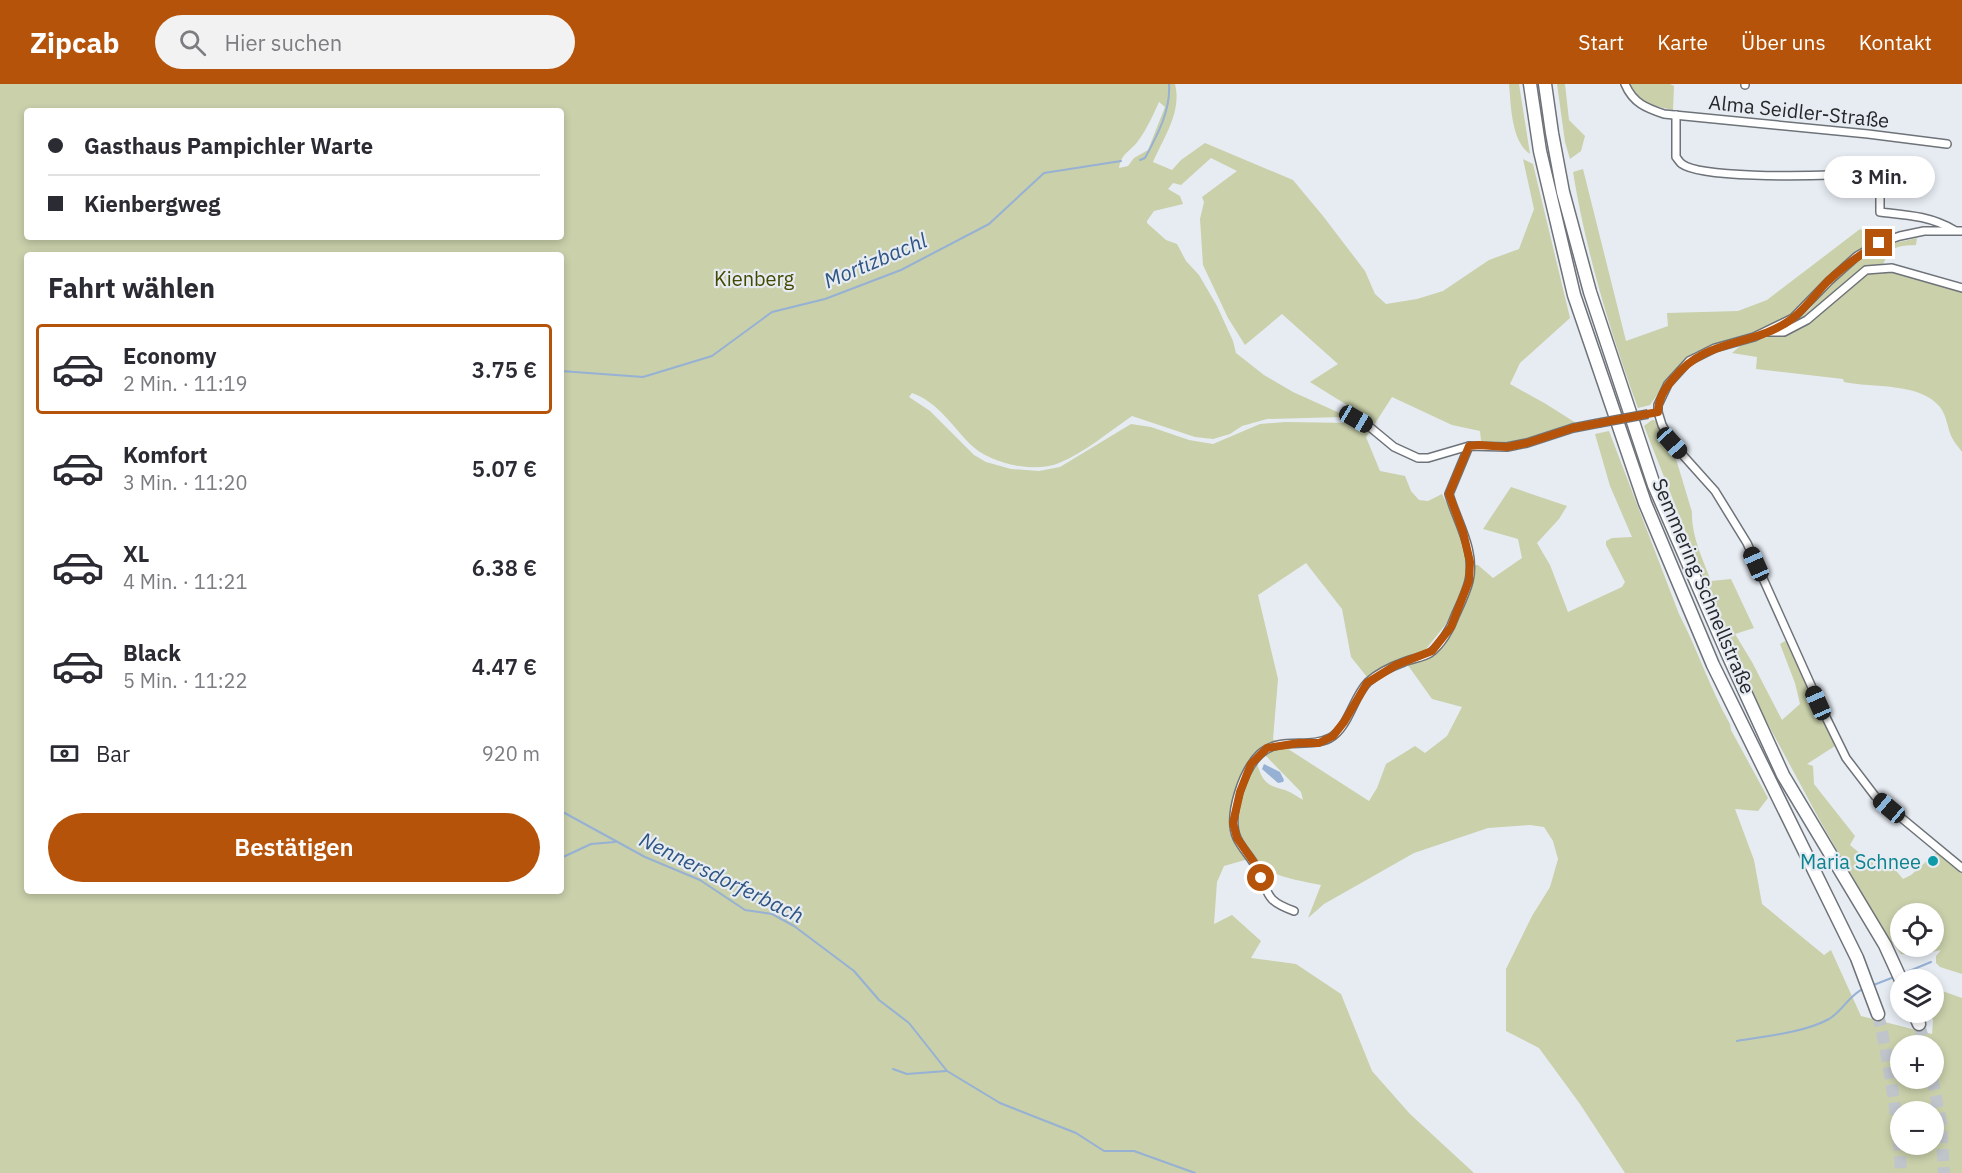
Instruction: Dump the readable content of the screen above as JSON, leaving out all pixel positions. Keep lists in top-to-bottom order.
{
  "streets": {
    "highway": ["Semmering Schnellstraße"],
    "street": ["Alma Seidler-Straße"]
  },
  "water": ["Mortizbachl", "Nennersdorferbach"],
  "parks": ["Kienberg"],
  "places": ["Maria Schnee"],
  "page": {
    "header": "Zipcab",
    "search": "Hier suchen",
    "nav": [
      "Start",
      "Karte",
      "Über uns",
      "Kontakt"
    ],
    "banner": ["Gasthaus Pampichler Warte", "Kienbergweg"],
    "bubble": "3 Min.",
    "heading": "Fahrt wählen",
    "list": [
      {
        "name": "Economy",
        "note": "2 Min. · 11:19",
        "value": "3.75 €"
      },
      {
        "name": "Komfort",
        "note": "3 Min. · 11:20",
        "value": "5.07 €"
      },
      {
        "name": "XL",
        "note": "4 Min. · 11:21",
        "value": "6.38 €"
      },
      {
        "name": "Black",
        "note": "5 Min. · 11:22",
        "value": "4.47 €"
      }
    ],
    "pay": ["Bar", "920 m"],
    "buttons": "Bestätigen",
    "map_buttons": ["+", "−"]
  }
}
